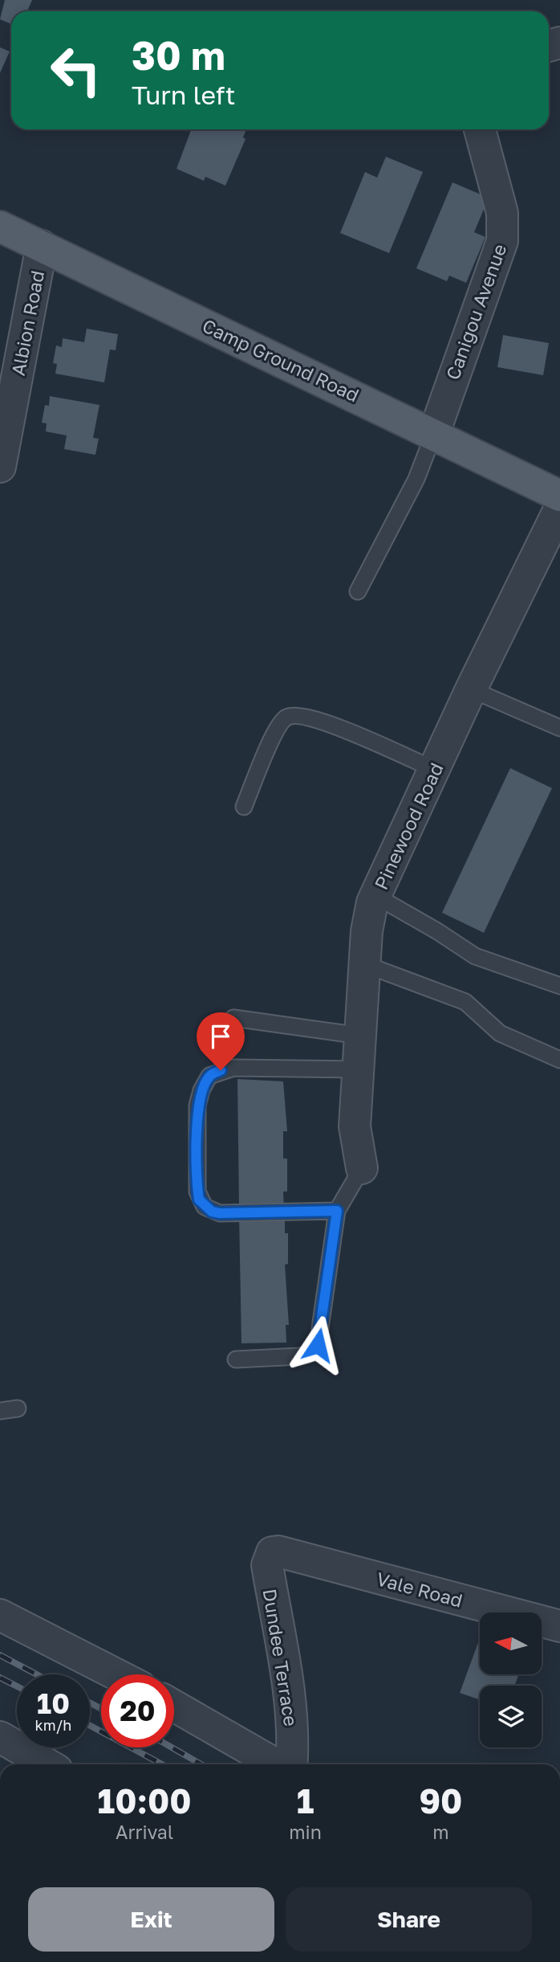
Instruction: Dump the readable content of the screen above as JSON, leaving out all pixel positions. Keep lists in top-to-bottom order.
{
  "streets": {
    "main road": ["Camp Ground Road"],
    "street": [
      "Canigou Avenue",
      "Albion Road",
      "Pinewood Road",
      "Vale Road",
      "Dundee Terrace"
    ]
  },
  "crossings": [
    ["Canigou Avenue", "Camp Ground Road"],
    ["Albion Road", "Camp Ground Road"],
    ["Vale Road", "Dundee Terrace"]
  ],
  "north": "left",
  "page": {
    "turn": ["30 m", "Turn left"],
    "speed": "10 km/h",
    "limit": "20",
    "eta": [
      "10:00",
      "Arrival",
      "1",
      "min",
      "90",
      "m"
    ],
    "buttons": ["Exit", "Share"]
  }
}
